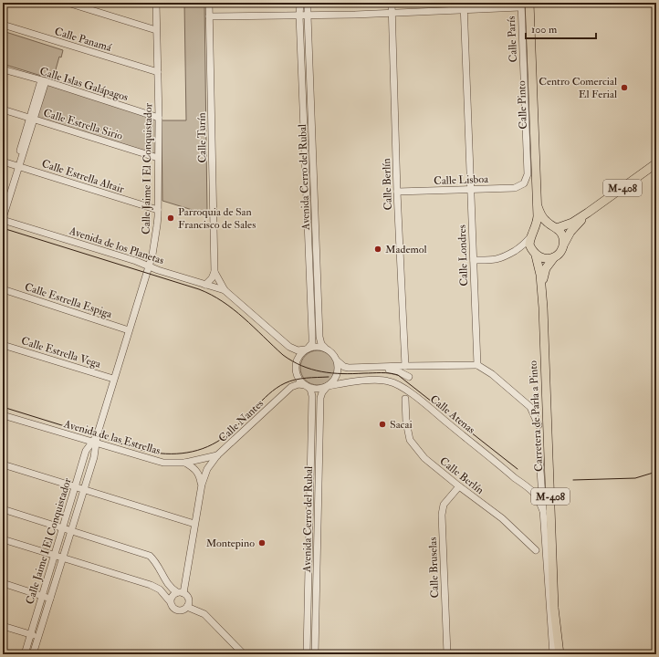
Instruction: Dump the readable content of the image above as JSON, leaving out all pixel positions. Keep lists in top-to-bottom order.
{
  "streets": {
    "main road": ["Calle Pinto", "M-408", "Carretera de Parla a Pinto"],
    "street": [
      "Calle Panamá",
      "Calle París",
      "Calle Islas Galápagos",
      "Calle Estrella Sirio",
      "Calle Turín",
      "Calle Jaime I El Conquistador",
      "Calle Estrella Altair",
      "Avenida Cerro del Rubal",
      "Calle Lisboa",
      "Calle Berlín",
      "Avenida de los Planetas",
      "Calle Londres",
      "Calle Estrella Espiga",
      "Calle Estrella Vega",
      "Calle Atenas",
      "Calle Nantes",
      "Avenida de las Estrellas",
      "Calle Bruselas"
    ]
  },
  "crossings": [
    ["Calle Panamá", "Calle Jaime I El Conquistador"],
    ["Calle París", "Calle Lisboa"],
    ["Calle Islas Galápagos", "Calle Jaime I El Conquistador"],
    ["Calle Pinto", "M-408"],
    ["Calle Pinto", "Carretera de Parla a Pinto"],
    ["Calle Estrella Sirio", "Calle Jaime I El Conquistador"],
    ["Calle Turín", "Avenida Cerro del Rubal"],
    ["Calle Turín", "Avenida de los Planetas"],
    ["Calle Turín", "Calle Atenas"],
    ["Calle Turín", "Calle Nantes"],
    ["Calle Jaime I El Conquistador", "Calle Estrella Altair"],
    ["Calle Jaime I El Conquistador", "Avenida de los Planetas"],
    ["Calle Jaime I El Conquistador", "Calle Estrella Espiga"],
    ["Calle Jaime I El Conquistador", "Calle Estrella Vega"],
    ["Calle Jaime I El Conquistador", "Avenida de las Estrellas"],
    ["Avenida Cerro del Rubal", "Calle Atenas"],
    ["Avenida Cerro del Rubal", "Calle Nantes"],
    ["Calle Lisboa", "Calle Berlín"],
    ["Calle Lisboa", "Calle Londres"],
    ["Calle Berlín", "Calle Atenas"],
    ["Calle Berlín", "Calle Bruselas"],
    ["M-408", "Carretera de Parla a Pinto"],
    ["Calle Atenas", "Calle Nantes"],
    ["Calle Nantes", "Avenida de las Estrellas"]
  ],
  "places": [
    "Centro Comercial El Ferial",
    "Parroquia de San Francisco de Sales",
    "Mademol",
    "Sacai",
    "Montepino"
  ],
  "scale_bar": "100 m"
}
